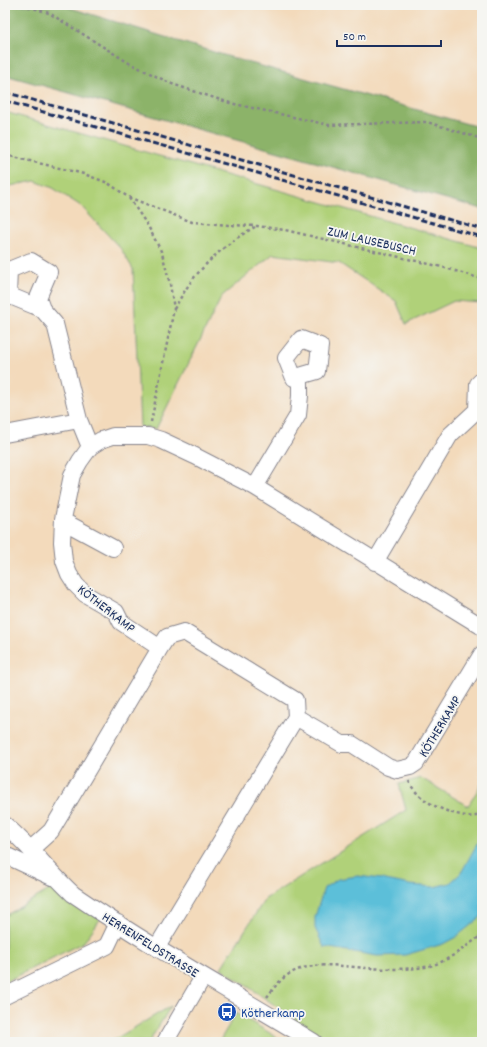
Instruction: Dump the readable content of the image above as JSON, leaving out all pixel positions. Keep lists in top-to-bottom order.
{
  "streets": {
    "street": ["KÖTHERKAMP", "HERRENFELDSTRASSE"],
    "path": ["ZUM LAUSEBUSCH"]
  },
  "crossings": [
    ["ZUM LAUSEBUSCH", "KÖTHERKAMP"]
  ],
  "places": {
    "bus stop": ["Kötherkamp"]
  },
  "scale_bar": "50 m"
}
